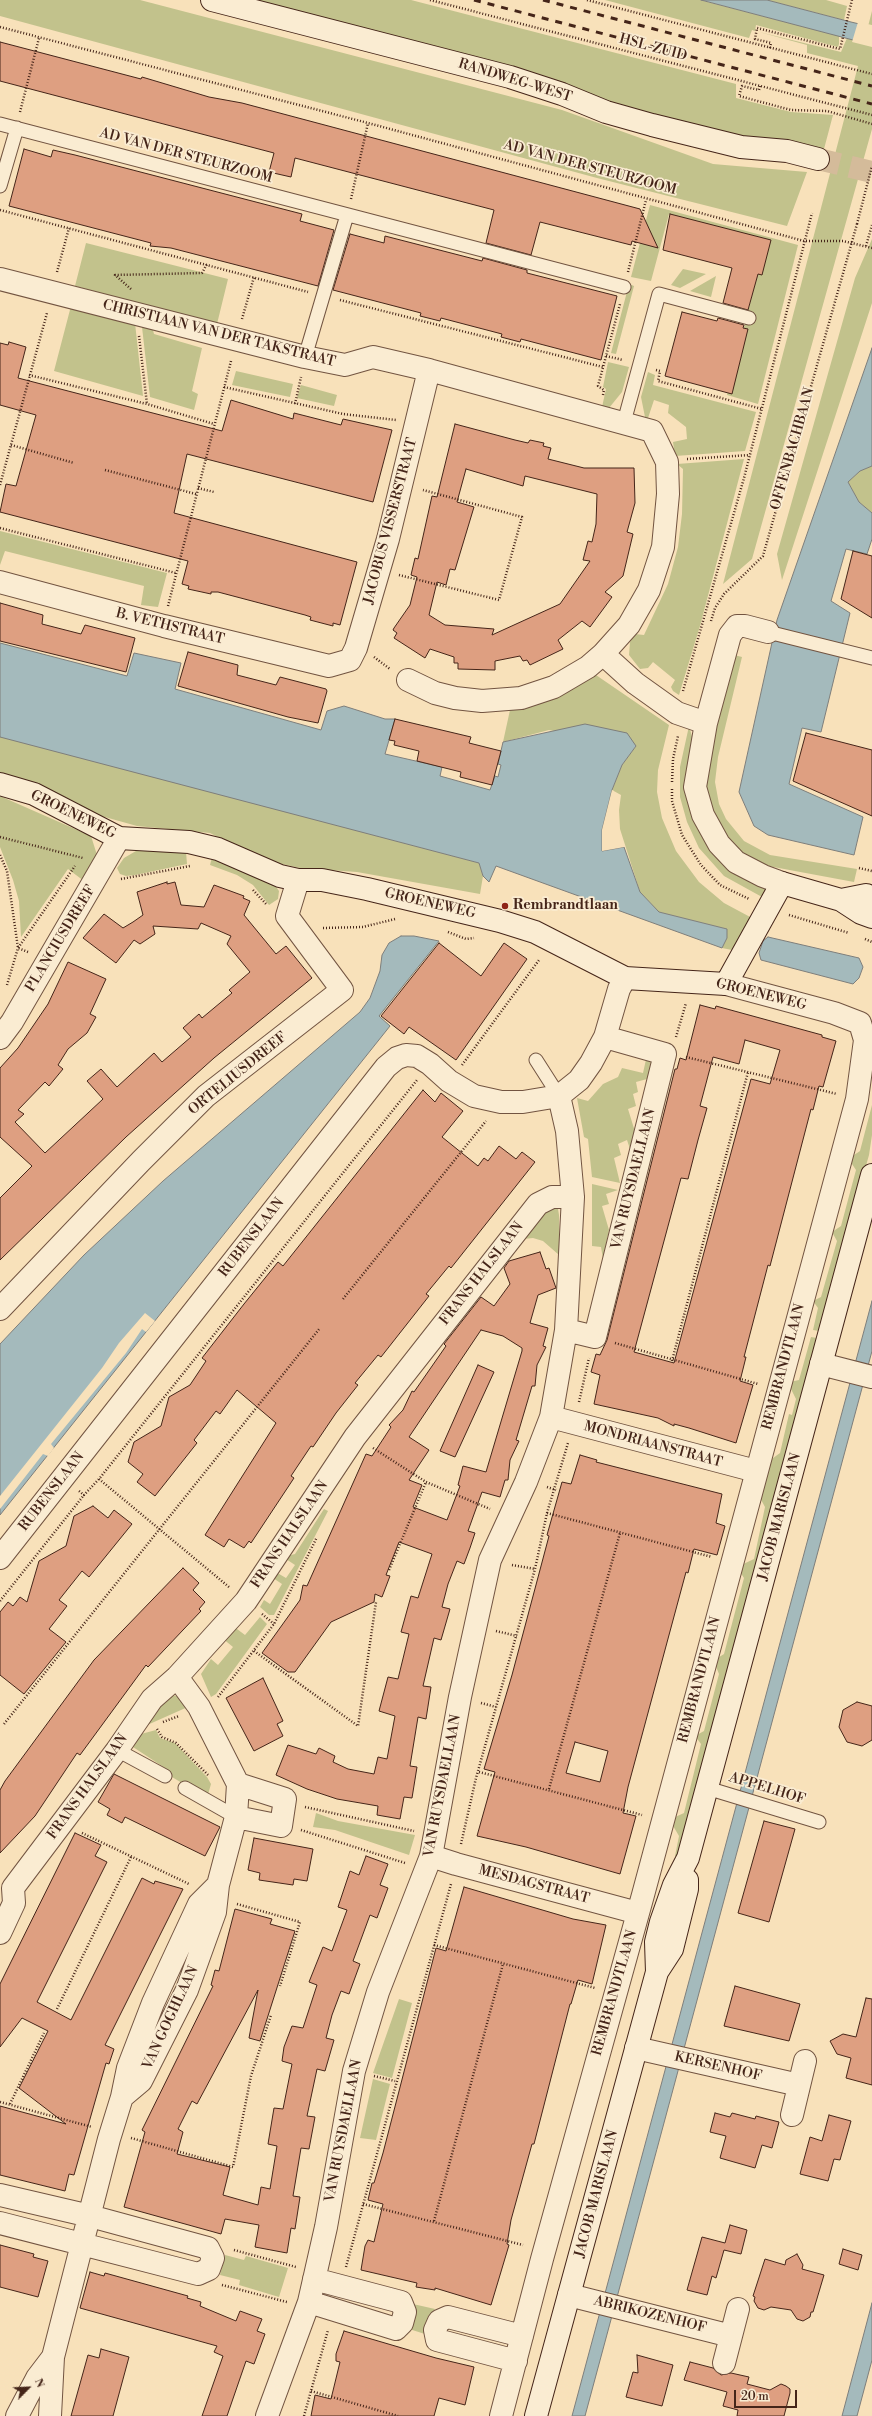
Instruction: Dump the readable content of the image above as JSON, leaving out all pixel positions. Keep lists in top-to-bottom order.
{
  "streets": {
    "street": [
      "RANDWEG-WEST",
      "CHRISTIAAN VAN DER TAKSTRAAT",
      "JACOBUS VISSERSTRAAT",
      "B. VETHSTRAAT",
      "GROENEWEG",
      "PLANCIUSDREEF",
      "ORTELIUSDREEF",
      "VAN RUYSDAELLAAN",
      "RUBENSLAAN",
      "FRANS HALSLAAN",
      "REMBRANDTLAAN",
      "MONDRIAANSTRAAT",
      "JACOB MARISLAAN",
      "MESDAGSTRAAT",
      "VAN GOGHLAAN",
      "KERSENHOF",
      "ABRIKOZENHOF"
    ],
    "lane": ["AD VAN DER STEURZOOM", "APPELHOF"],
    "path": ["HSL-ZUID", "OFFENBACHBAAN"]
  },
  "crossings": [
    ["AD VAN DER STEURZOOM", "OFFENBACHBAAN"],
    ["CHRISTIAAN VAN DER TAKSTRAAT", "JACOBUS VISSERSTRAAT"],
    ["JACOBUS VISSERSTRAAT", "B. VETHSTRAAT"],
    ["GROENEWEG", "PLANCIUSDREEF"],
    ["GROENEWEG", "REMBRANDTLAAN"],
    ["VAN RUYSDAELLAAN", "RUBENSLAAN"],
    ["VAN RUYSDAELLAAN", "FRANS HALSLAAN"],
    ["VAN RUYSDAELLAAN", "MONDRIAANSTRAAT"],
    ["VAN RUYSDAELLAAN", "MESDAGSTRAAT"],
    ["REMBRANDTLAAN", "MONDRIAANSTRAAT"],
    ["REMBRANDTLAAN", "MESDAGSTRAAT"],
    ["JACOB MARISLAAN", "APPELHOF"],
    ["JACOB MARISLAAN", "KERSENHOF"],
    ["JACOB MARISLAAN", "ABRIKOZENHOF"]
  ],
  "places": ["Rembrandtlaan"],
  "scale_bar": "20 m",
  "north": "top right"
}
